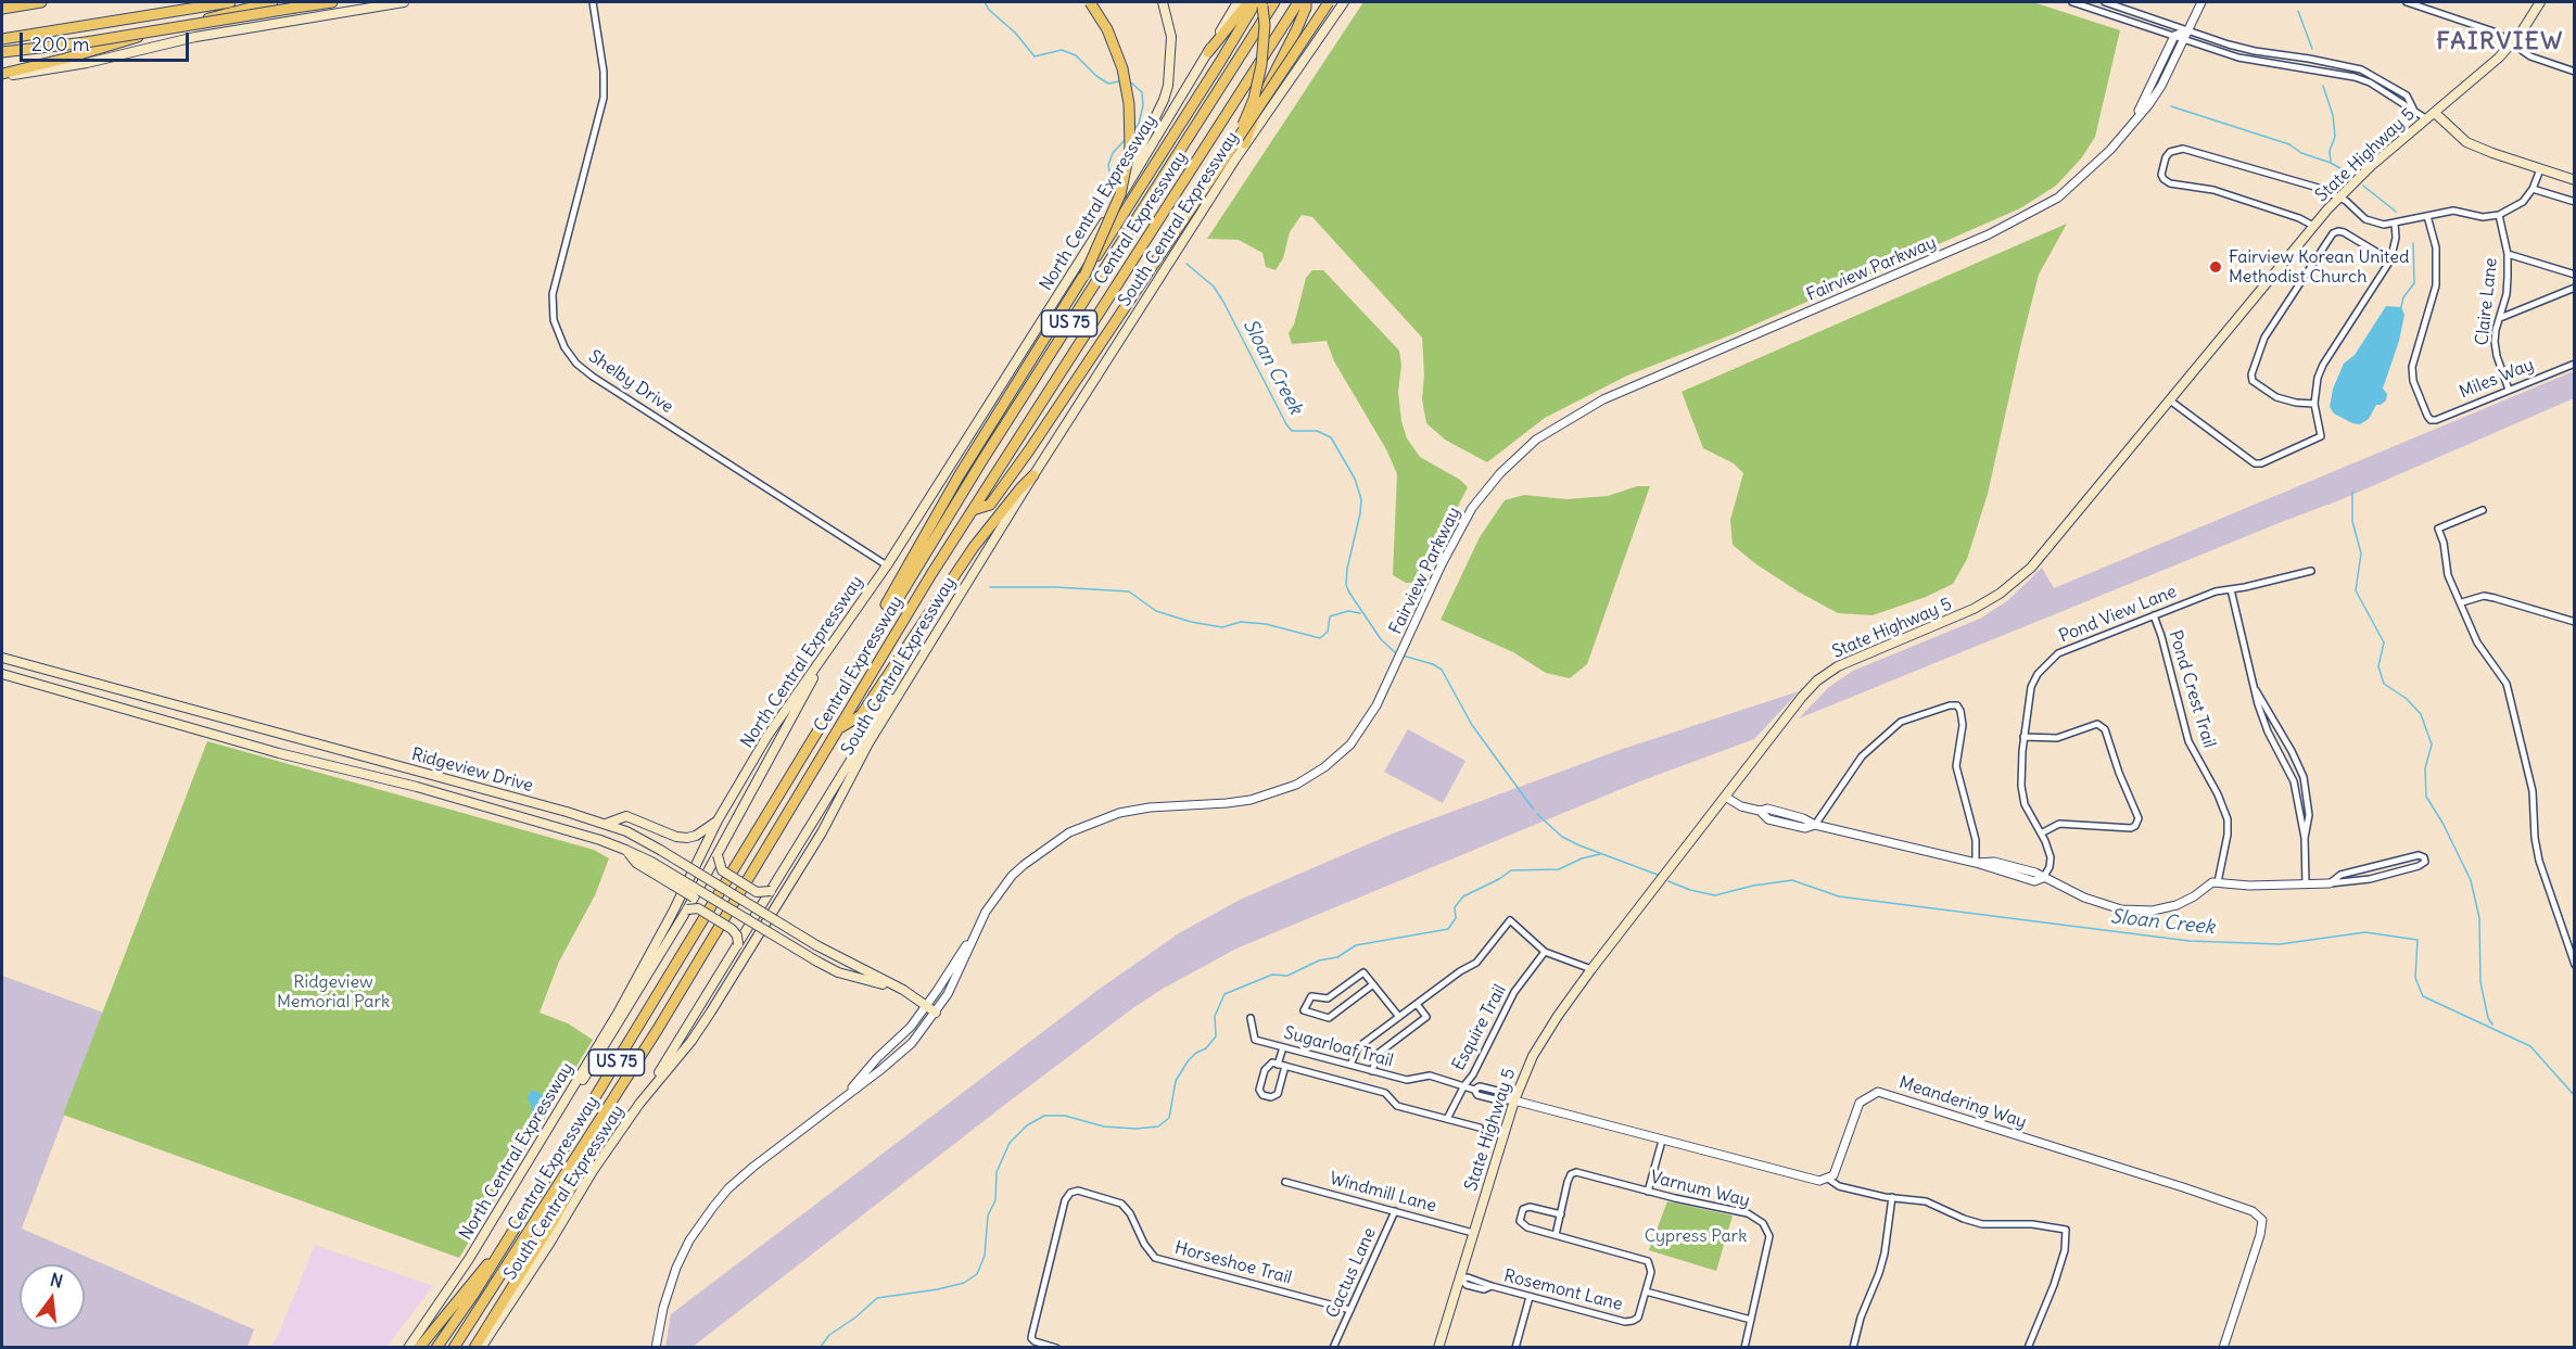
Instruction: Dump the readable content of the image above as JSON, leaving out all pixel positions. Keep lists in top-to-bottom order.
{
  "streets": {
    "highway": ["Central Expressway", "US 75"],
    "main road": [
      "State Highway 5",
      "North Central Expressway",
      "South Central Expressway",
      "Ridgeview Drive"
    ],
    "street": [
      "Fairview Parkway",
      "Claire Lane",
      "Miles Way",
      "Shelby Drive",
      "Pond View Lane",
      "Pond Crest Trail",
      "Esquire Trail",
      "Sugarloaf Trail",
      "Meandering Way",
      "Varnum Way",
      "Windmill Lane",
      "Horseshoe Trail",
      "Cactus Lane",
      "Rosemont Lane"
    ]
  },
  "crossings": [
    ["State Highway 5", "Sugarloaf Trail"],
    ["State Highway 5", "Windmill Lane"],
    ["State Highway 5", "Rosemont Lane"],
    ["North Central Expressway", "Shelby Drive"],
    ["Fairview Parkway", "Ridgeview Drive"],
    ["Claire Lane", "Miles Way"],
    ["Pond View Lane", "Pond Crest Trail"],
    ["Esquire Trail", "Sugarloaf Trail"],
    ["Windmill Lane", "Cactus Lane"],
    ["Horseshoe Trail", "Cactus Lane"]
  ],
  "districts": ["FAIRVIEW"],
  "water": ["Sloan Creek"],
  "parks": ["Ridgeview Memorial Park", "Cypress Park"],
  "places": ["Fairview Korean United Methodist Church"],
  "scale_bar": "200 m",
  "north": "top"
}
